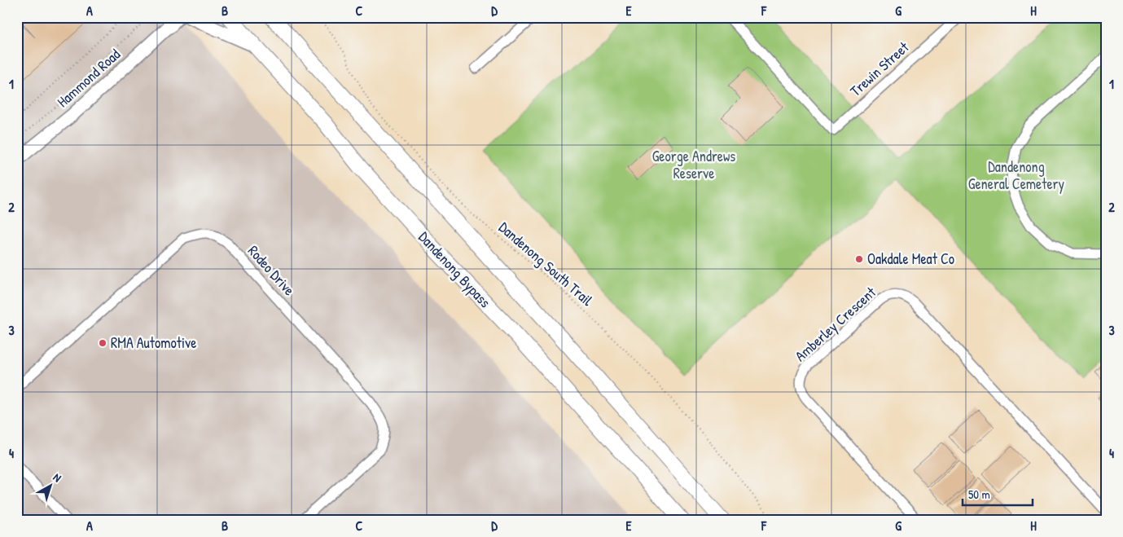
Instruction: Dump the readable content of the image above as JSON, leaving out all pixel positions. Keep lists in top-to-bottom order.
{
  "streets": {
    "highway": ["Dandenong Bypass"],
    "main road": ["Hammond Road"],
    "street": ["Trewin Street", "Rodeo Drive", "Amberley Crescent"],
    "path": ["Dandenong South Trail"]
  },
  "parks": ["George Andrews Reserve", "Dandenong General Cemetery"],
  "places": ["Oakdale Meat Co", "RMA Automotive"],
  "scale_bar": "50 m",
  "north": "top right",
  "grid": {
    "columns": [
      "A",
      "B",
      "C",
      "D",
      "E",
      "F",
      "G",
      "H"
    ],
    "rows": [
      "1",
      "2",
      "3",
      "4"
    ]
  }
}
